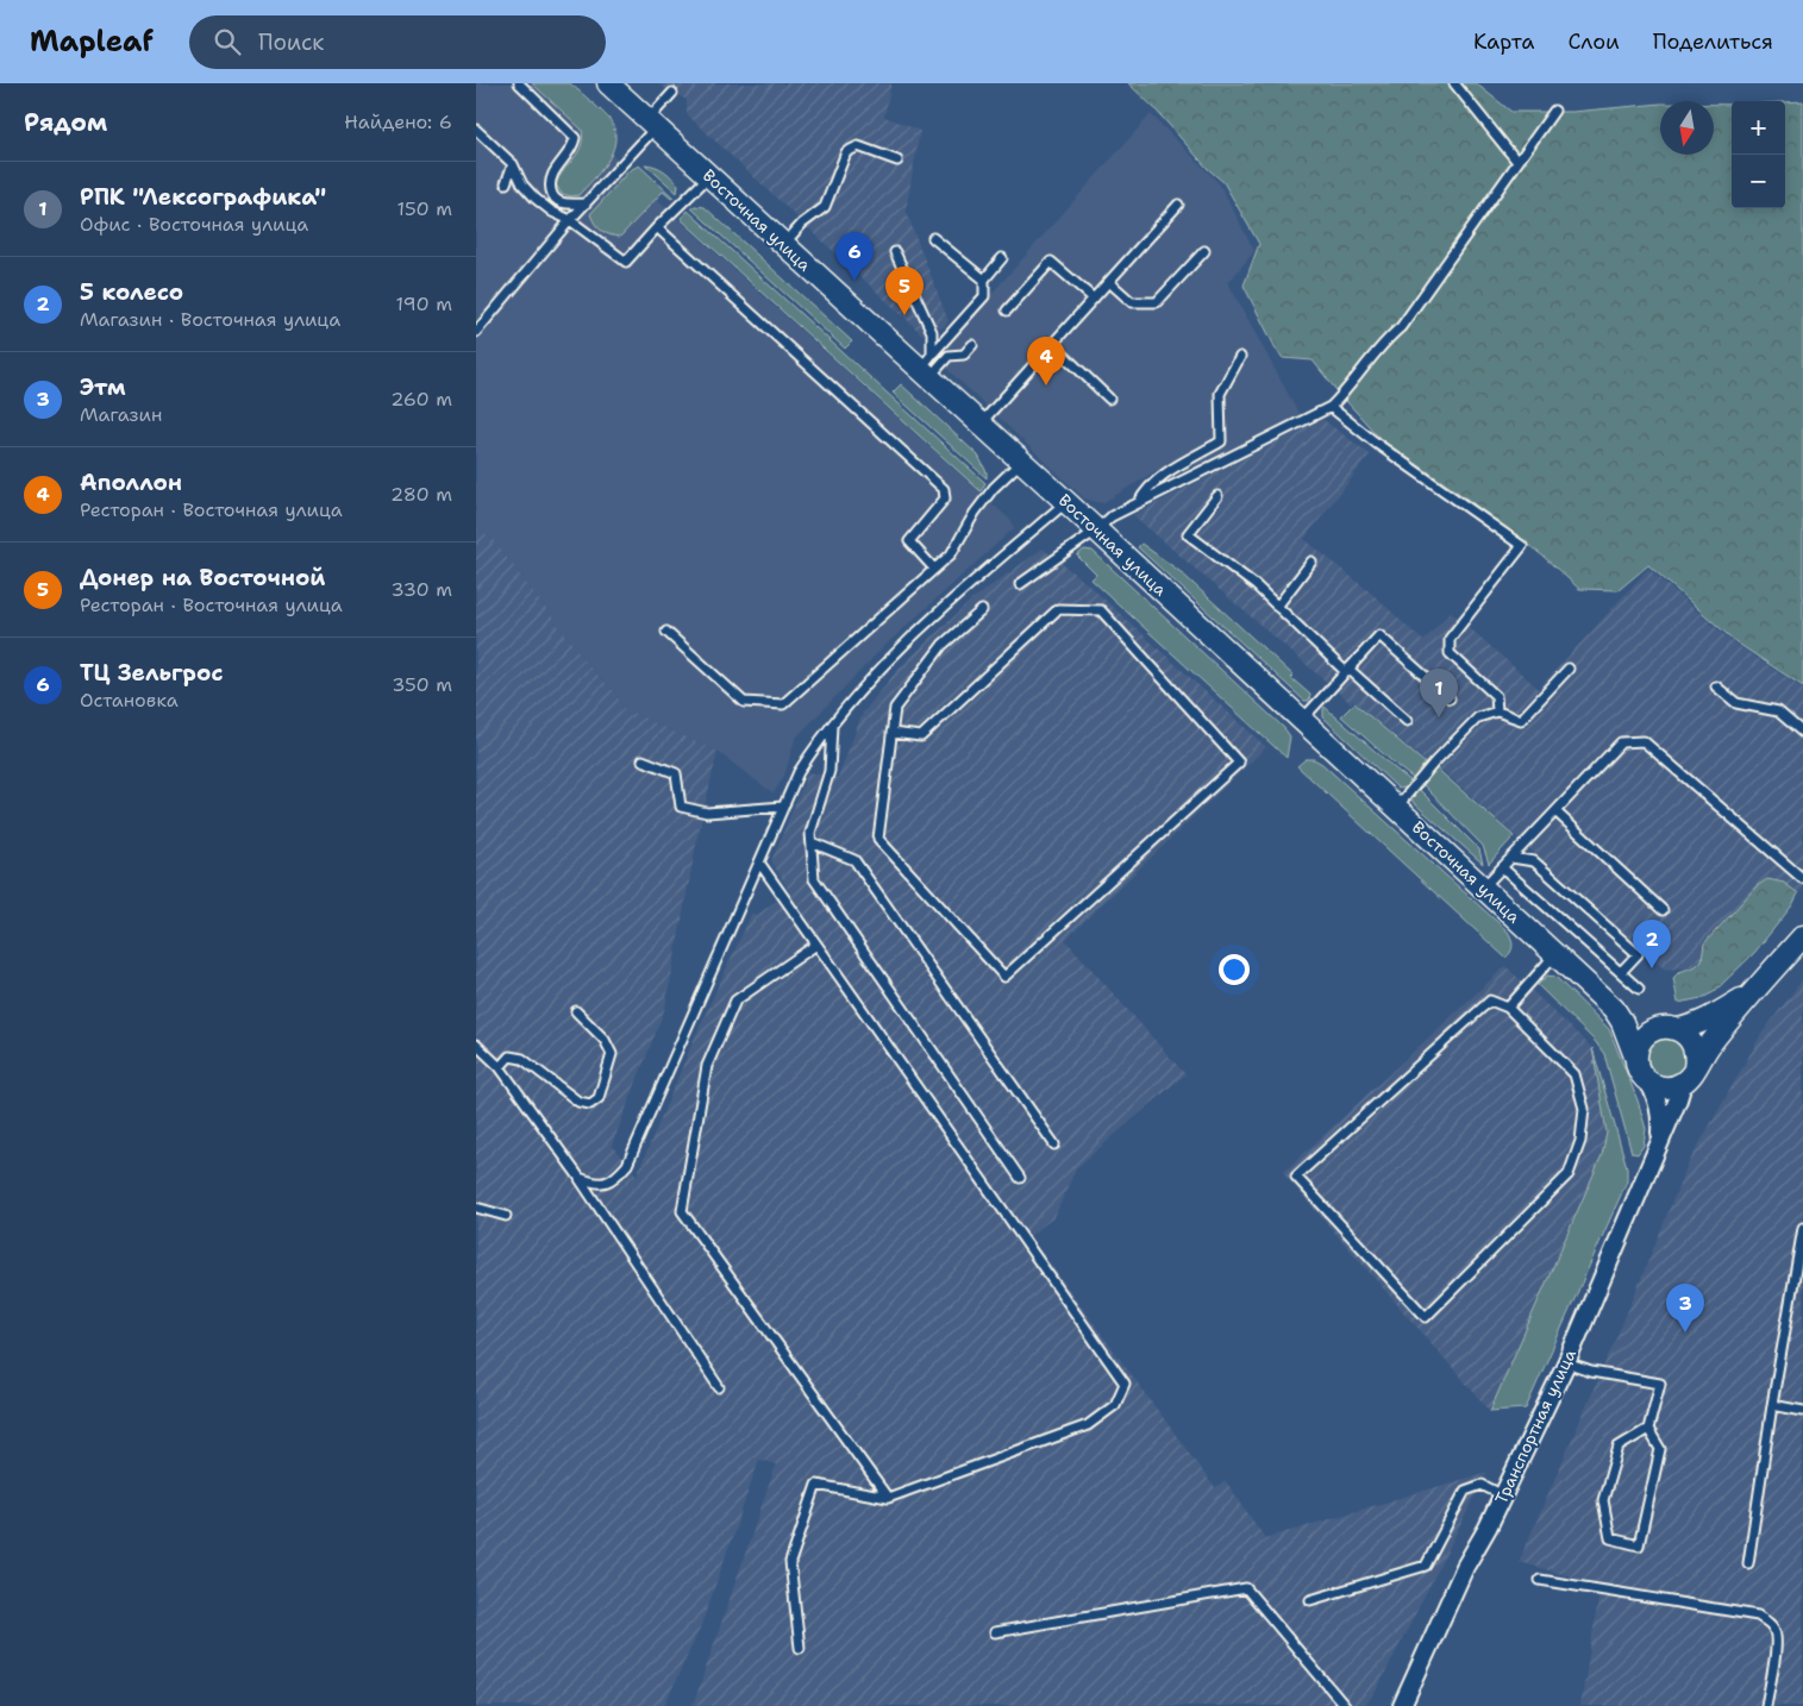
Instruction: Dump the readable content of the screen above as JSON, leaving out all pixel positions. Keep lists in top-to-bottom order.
{
  "streets": {
    "street": ["Восточная улица", "Транспортная улица"]
  },
  "crossings": [
    ["Восточная улица", "Транспортная улица"]
  ],
  "north": "bottom",
  "page": {
    "header": "Mapleaf",
    "search": "Поиск",
    "nav": ["Карта", "Слои", "Поделиться"],
    "heading": ["Рядом", "Найдено: 6"],
    "map_buttons": ["+", "−"],
    "list": [
      {
        "mark": "1",
        "name": "РПК \"Лексографика\"",
        "note": "Офис · Восточная улица",
        "value": "150 m"
      },
      {
        "mark": "2",
        "name": "5 колесо",
        "note": "Магазин · Восточная улица",
        "value": "190 m"
      },
      {
        "mark": "3",
        "name": "Этм",
        "note": "Магазин",
        "value": "260 m"
      },
      {
        "mark": "4",
        "name": "Аполлон",
        "note": "Ресторан · Восточная улица",
        "value": "280 m"
      },
      {
        "mark": "5",
        "name": "Донер на Восточной",
        "note": "Ресторан · Восточная улица",
        "value": "330 m"
      },
      {
        "mark": "6",
        "name": "ТЦ Зельгрос",
        "note": "Остановка",
        "value": "350 m"
      }
    ],
    "pins": [
      "6",
      "5",
      "4",
      "1",
      "2",
      "3"
    ]
  }
}
